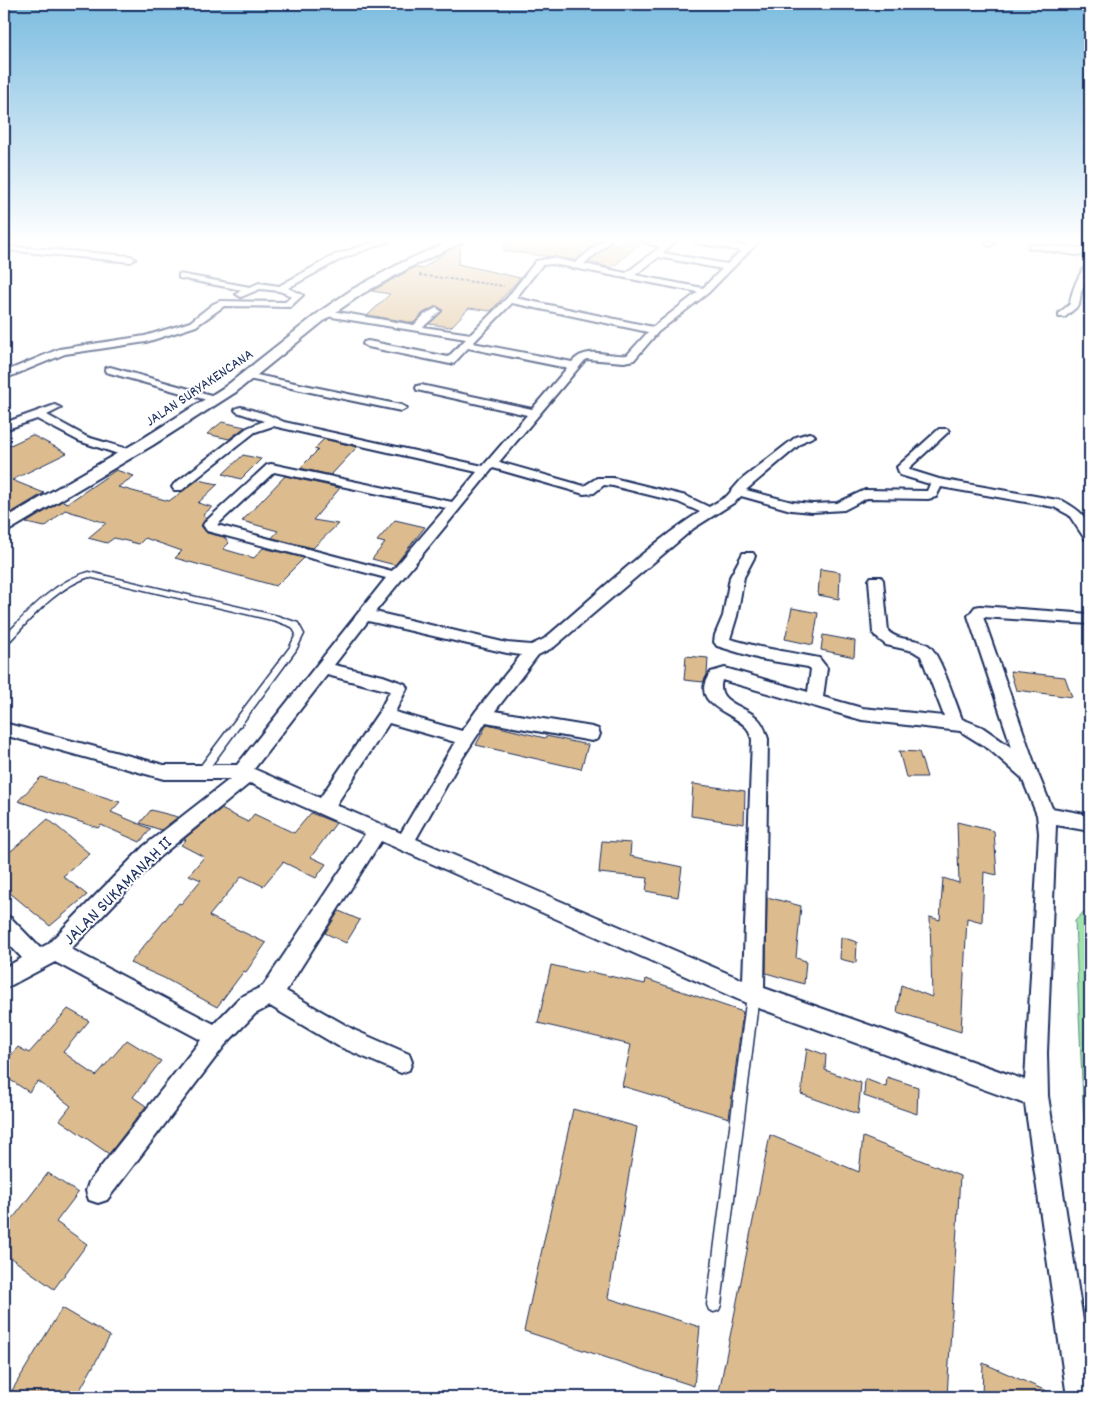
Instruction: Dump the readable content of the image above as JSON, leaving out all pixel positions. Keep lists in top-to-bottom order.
{
  "streets": {
    "street": ["JALAN SURYAKENCANA", "JALAN SUKAMANAH II"]
  }
}
